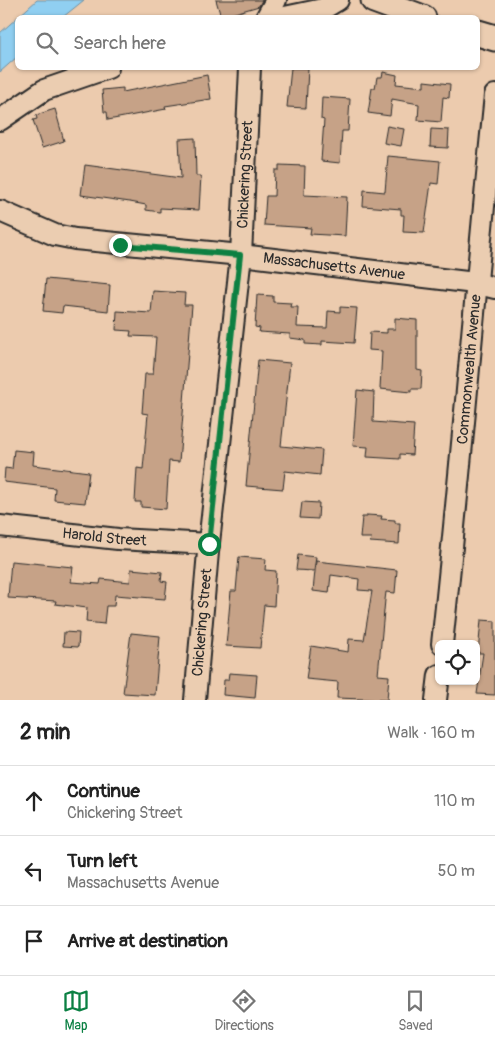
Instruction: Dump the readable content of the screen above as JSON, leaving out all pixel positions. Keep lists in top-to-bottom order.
{
  "streets": {
    "street": [
      "Chickering Street",
      "Massachusetts Avenue",
      "Commonwealth Avenue",
      "Harold Street"
    ]
  },
  "crossings": [
    ["Chickering Street", "Massachusetts Avenue"],
    ["Chickering Street", "Harold Street"],
    ["Massachusetts Avenue", "Commonwealth Avenue"]
  ],
  "page": {
    "search": "Search here",
    "heading": ["2 min", "Walk · 160 m"],
    "list": [
      ["Continue", "Chickering Street", "110 m"],
      ["Turn left", "Massachusetts Avenue", "50 m"],
      "Arrive at destination"
    ],
    "nav": ["Map", "Directions", "Saved"]
  }
}
